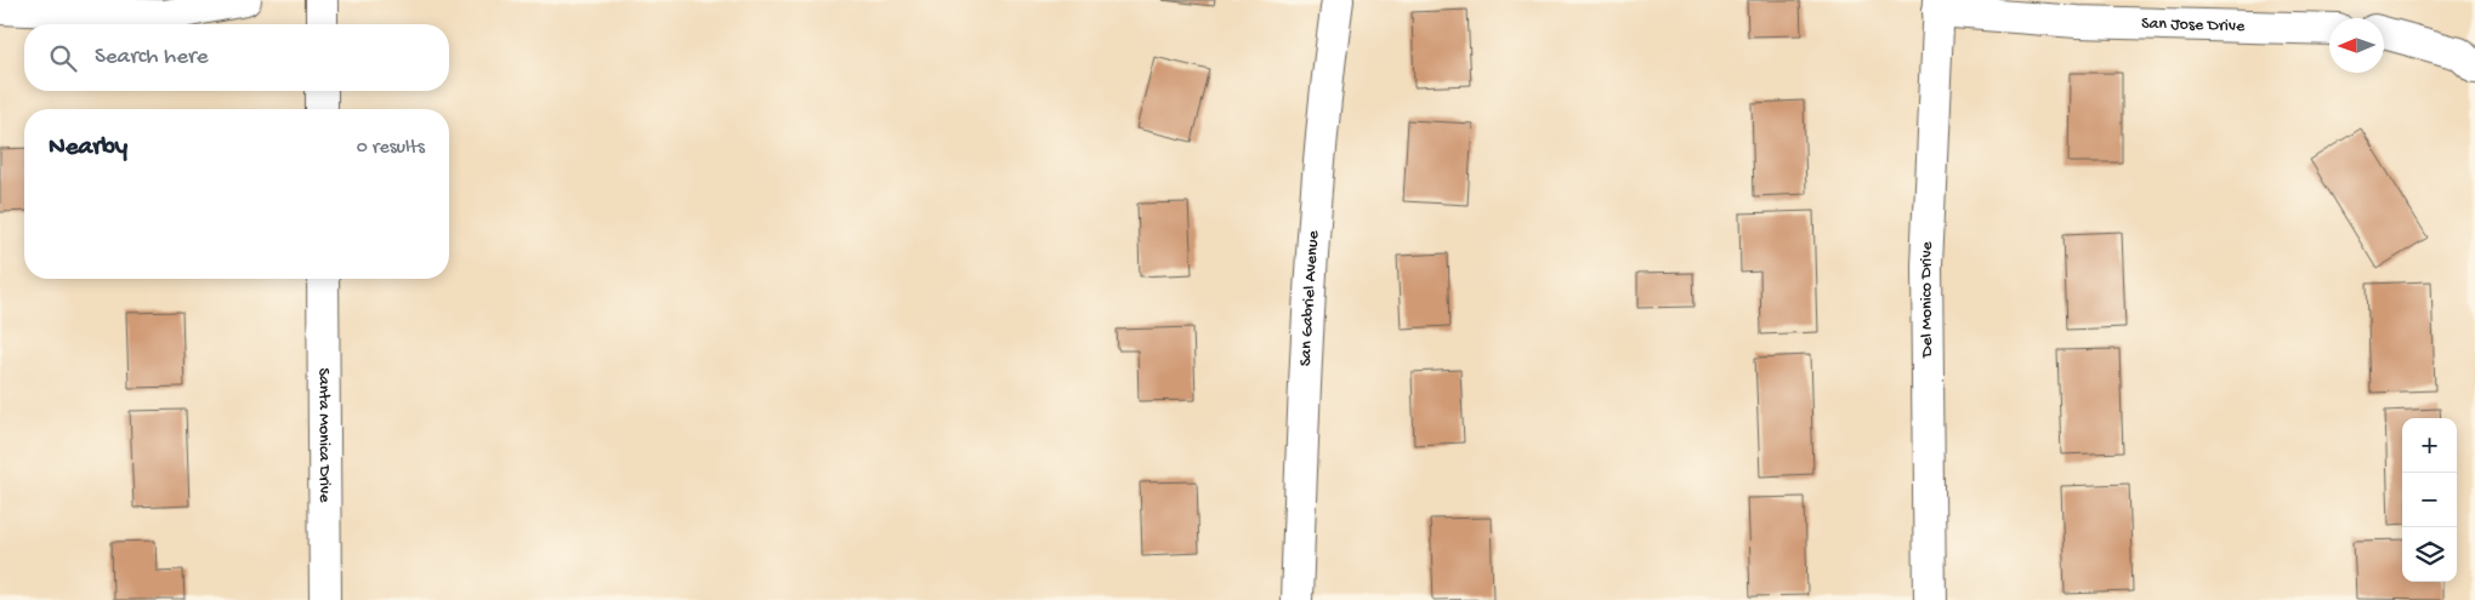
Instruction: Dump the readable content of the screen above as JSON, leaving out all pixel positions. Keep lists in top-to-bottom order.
{
  "streets": {
    "street": [
      "San Jose Drive",
      "San Gabriel Avenue",
      "Del Monico Drive",
      "Santa Monica Drive"
    ]
  },
  "crossings": [
    ["San Jose Drive", "Del Monico Drive"]
  ],
  "north": "left",
  "page": {
    "search": "Search here",
    "heading": ["Nearby", "0 results"],
    "map_buttons": ["+", "−"]
  }
}
